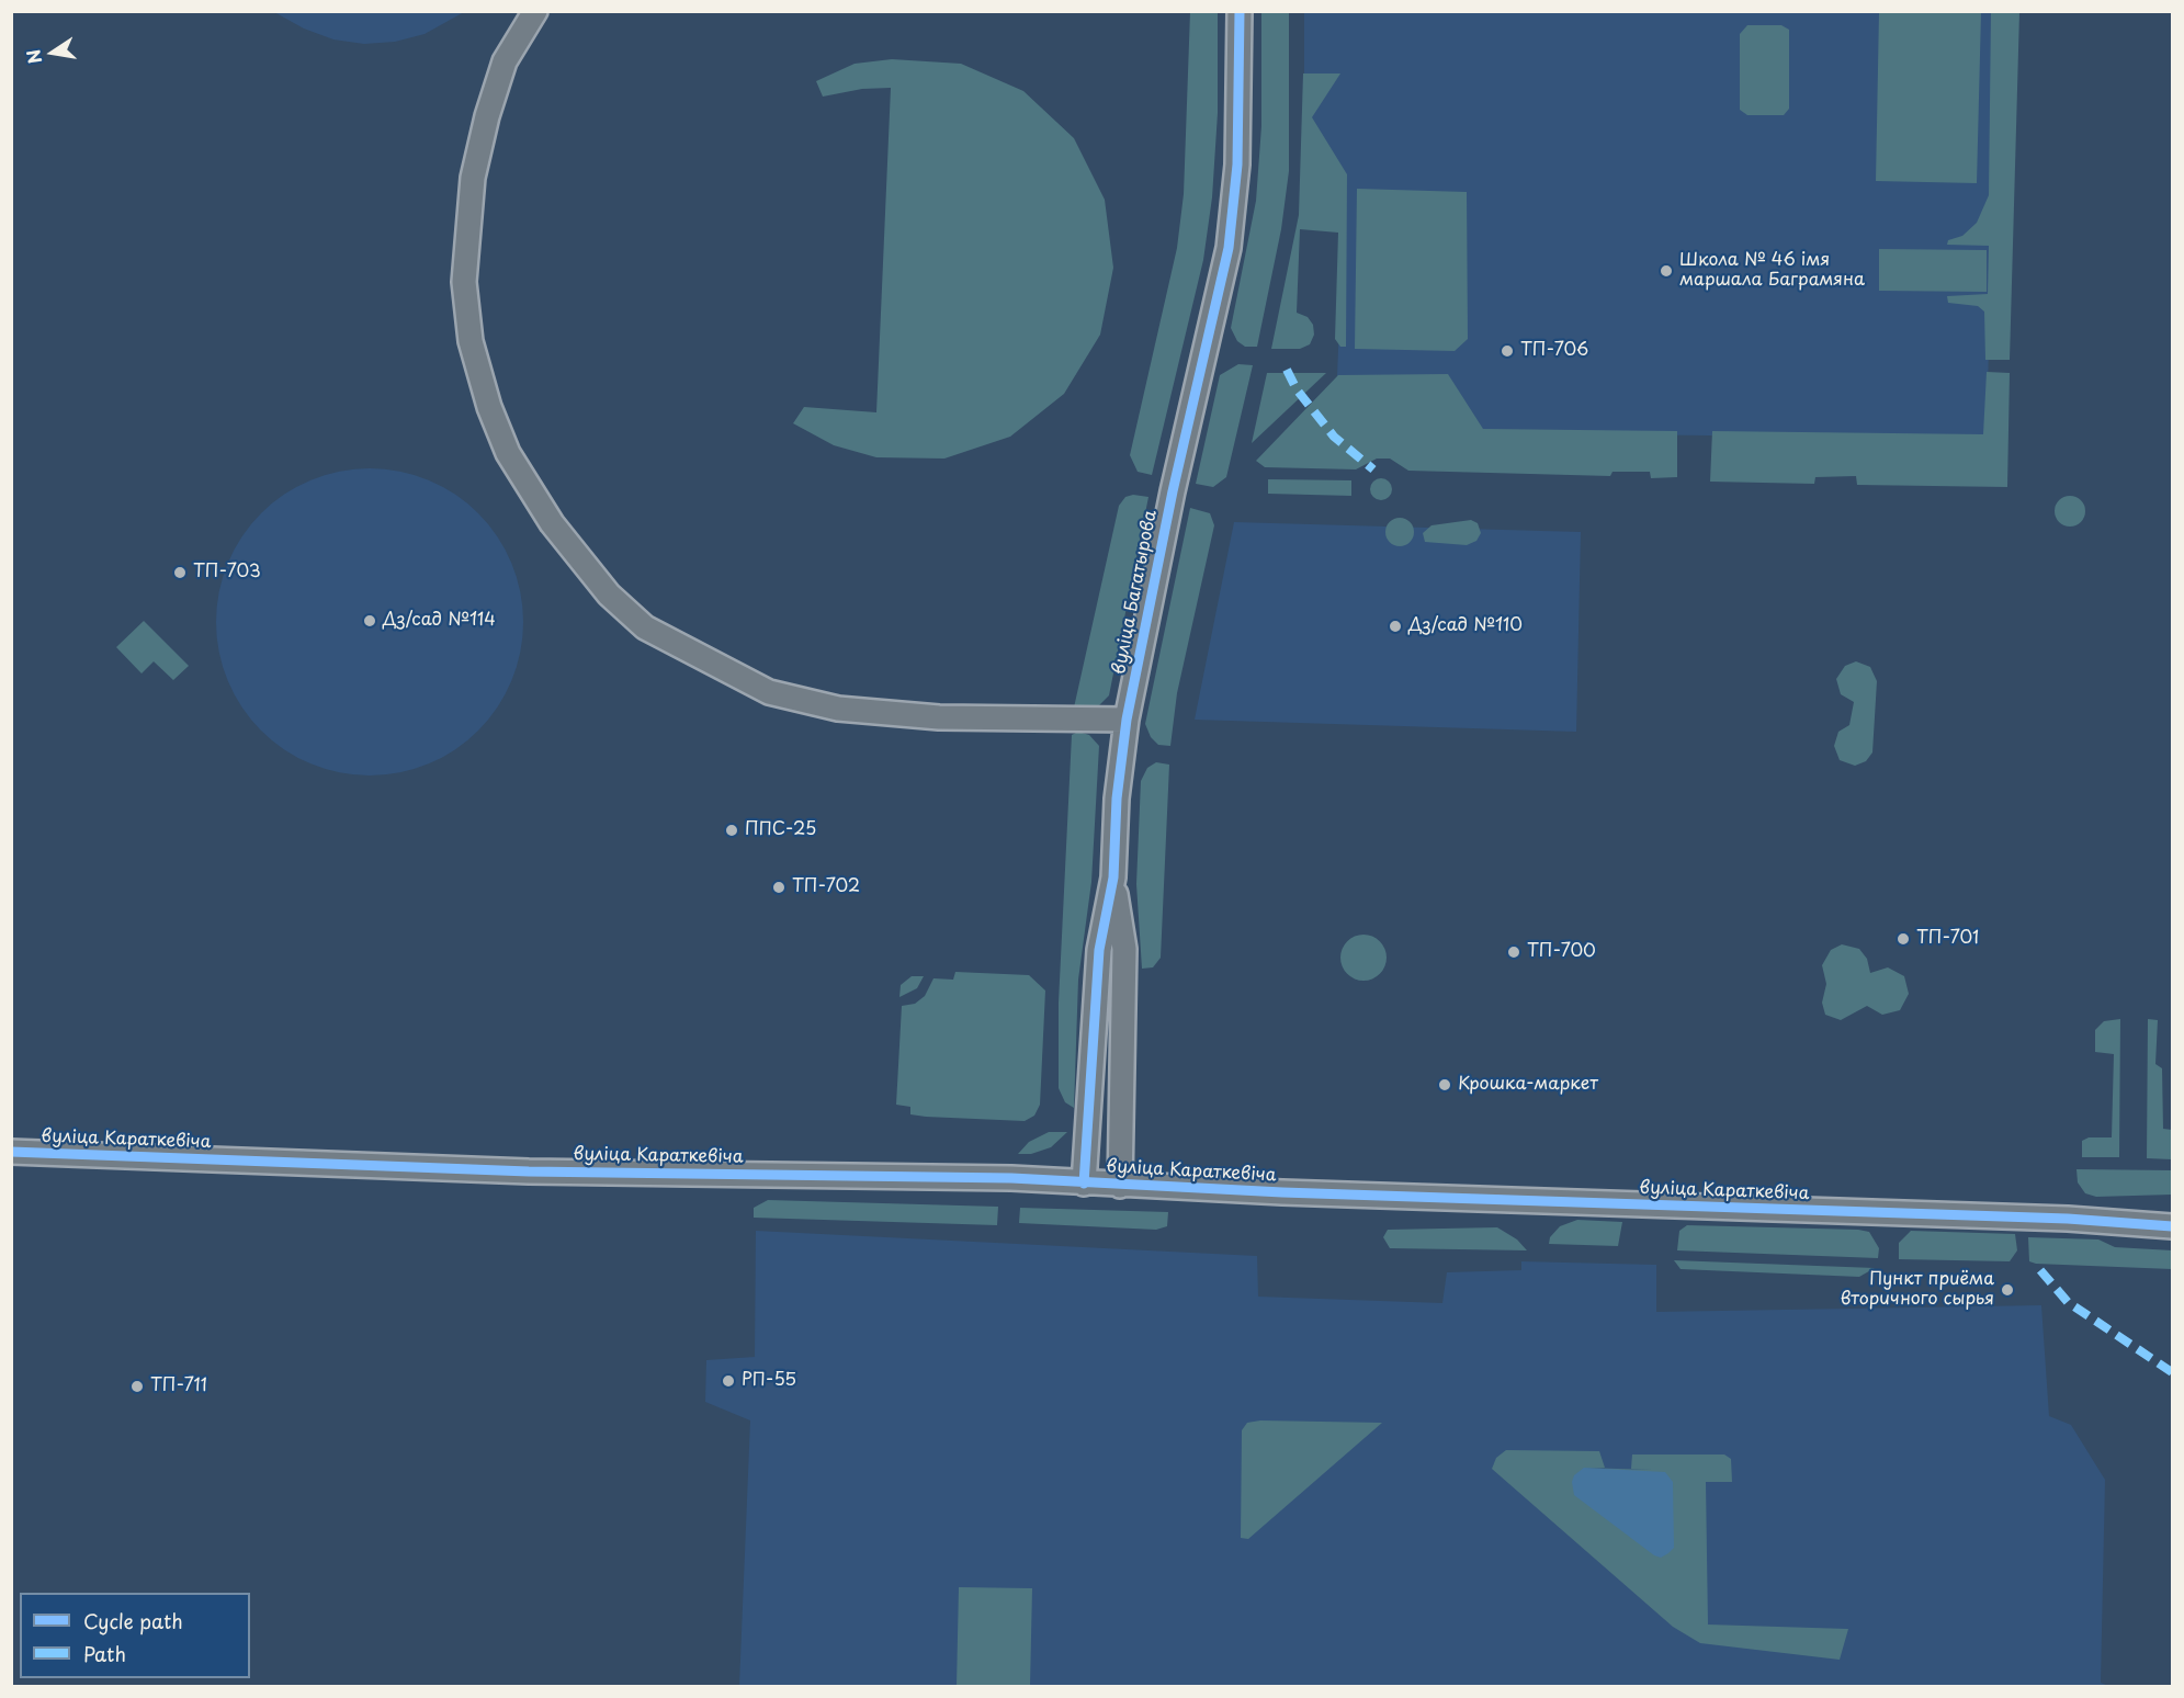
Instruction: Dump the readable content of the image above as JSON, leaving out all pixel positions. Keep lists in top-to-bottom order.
{
  "streets": {
    "street": ["вуліца Багатырова", "вуліца Караткевіча"]
  },
  "crossings": [
    ["вуліца Багатырова", "вуліца Караткевіча"]
  ],
  "places": [
    "Школа № 46 імя маршала Баграмяна",
    "ТП-706",
    "ТП-703",
    "Дз/сад №114",
    "Дз/сад №110",
    "ППС-25",
    "ТП-702",
    "ТП-701",
    "ТП-700",
    "Крошка-маркет",
    "Пункт приёма вторичного сырья",
    "РП-55",
    "ТП-711"
  ],
  "legend": ["Cycle path", "Path"],
  "north": "left"
}
